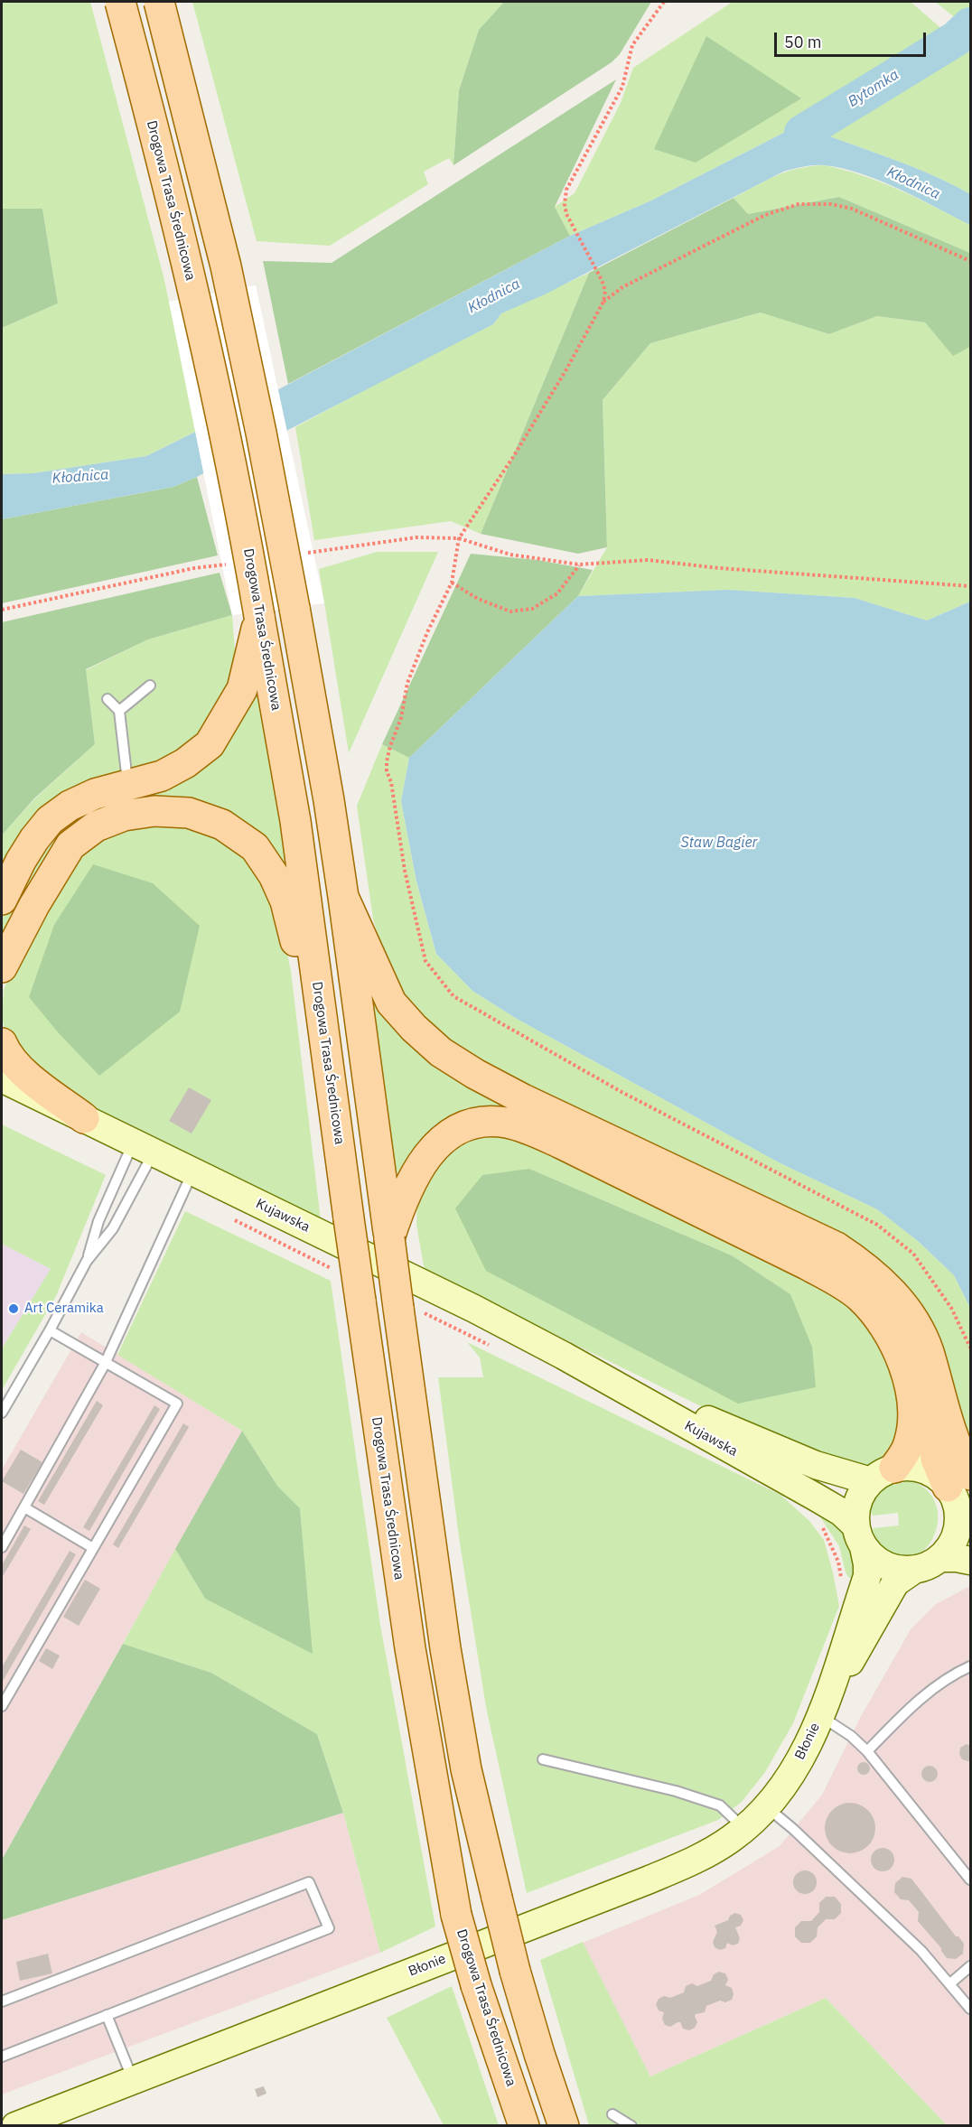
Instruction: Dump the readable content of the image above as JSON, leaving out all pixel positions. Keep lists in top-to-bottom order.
{
  "streets": {
    "main road": ["Drogowa Trasa Średnicowa"],
    "street": ["Kujawska", "Błonie"]
  },
  "crossings": [
    ["Kujawska", "Błonie"]
  ],
  "water": ["Bytomka", "Kłodnica", "Staw Bagier"],
  "places": ["Art Ceramika"],
  "scale_bar": "50 m"
}
